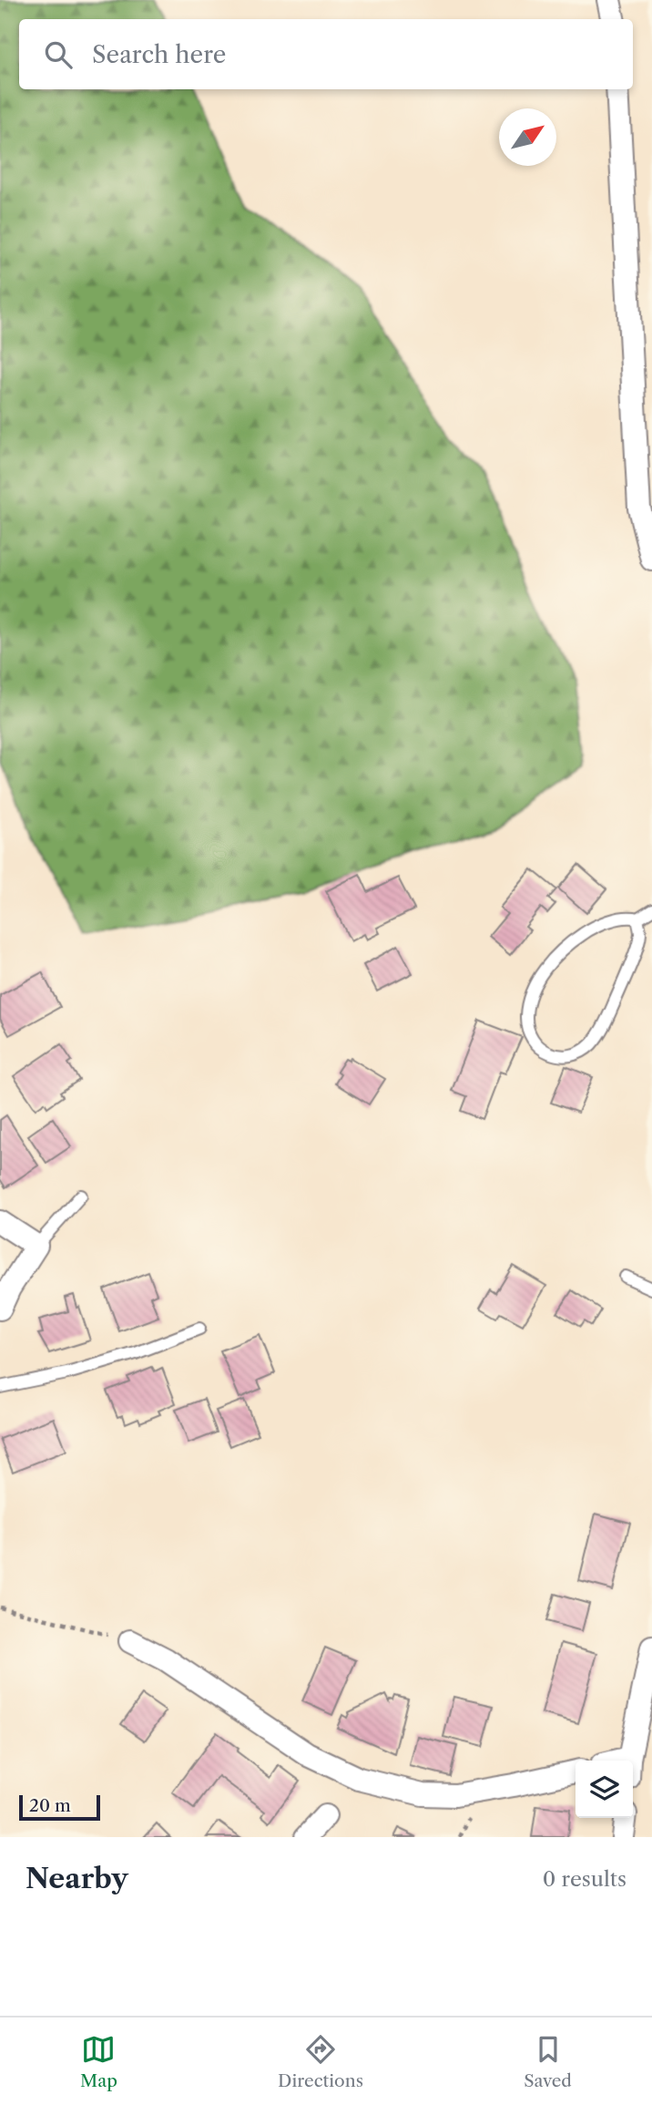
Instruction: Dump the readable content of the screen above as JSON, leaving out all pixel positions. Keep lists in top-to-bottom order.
{
  "scale_bar": "20 m",
  "north": "top right",
  "page": {
    "search": "Search here",
    "scale": "20 m",
    "heading": ["Nearby", "0 results"],
    "nav": ["Map", "Directions", "Saved"]
  }
}
